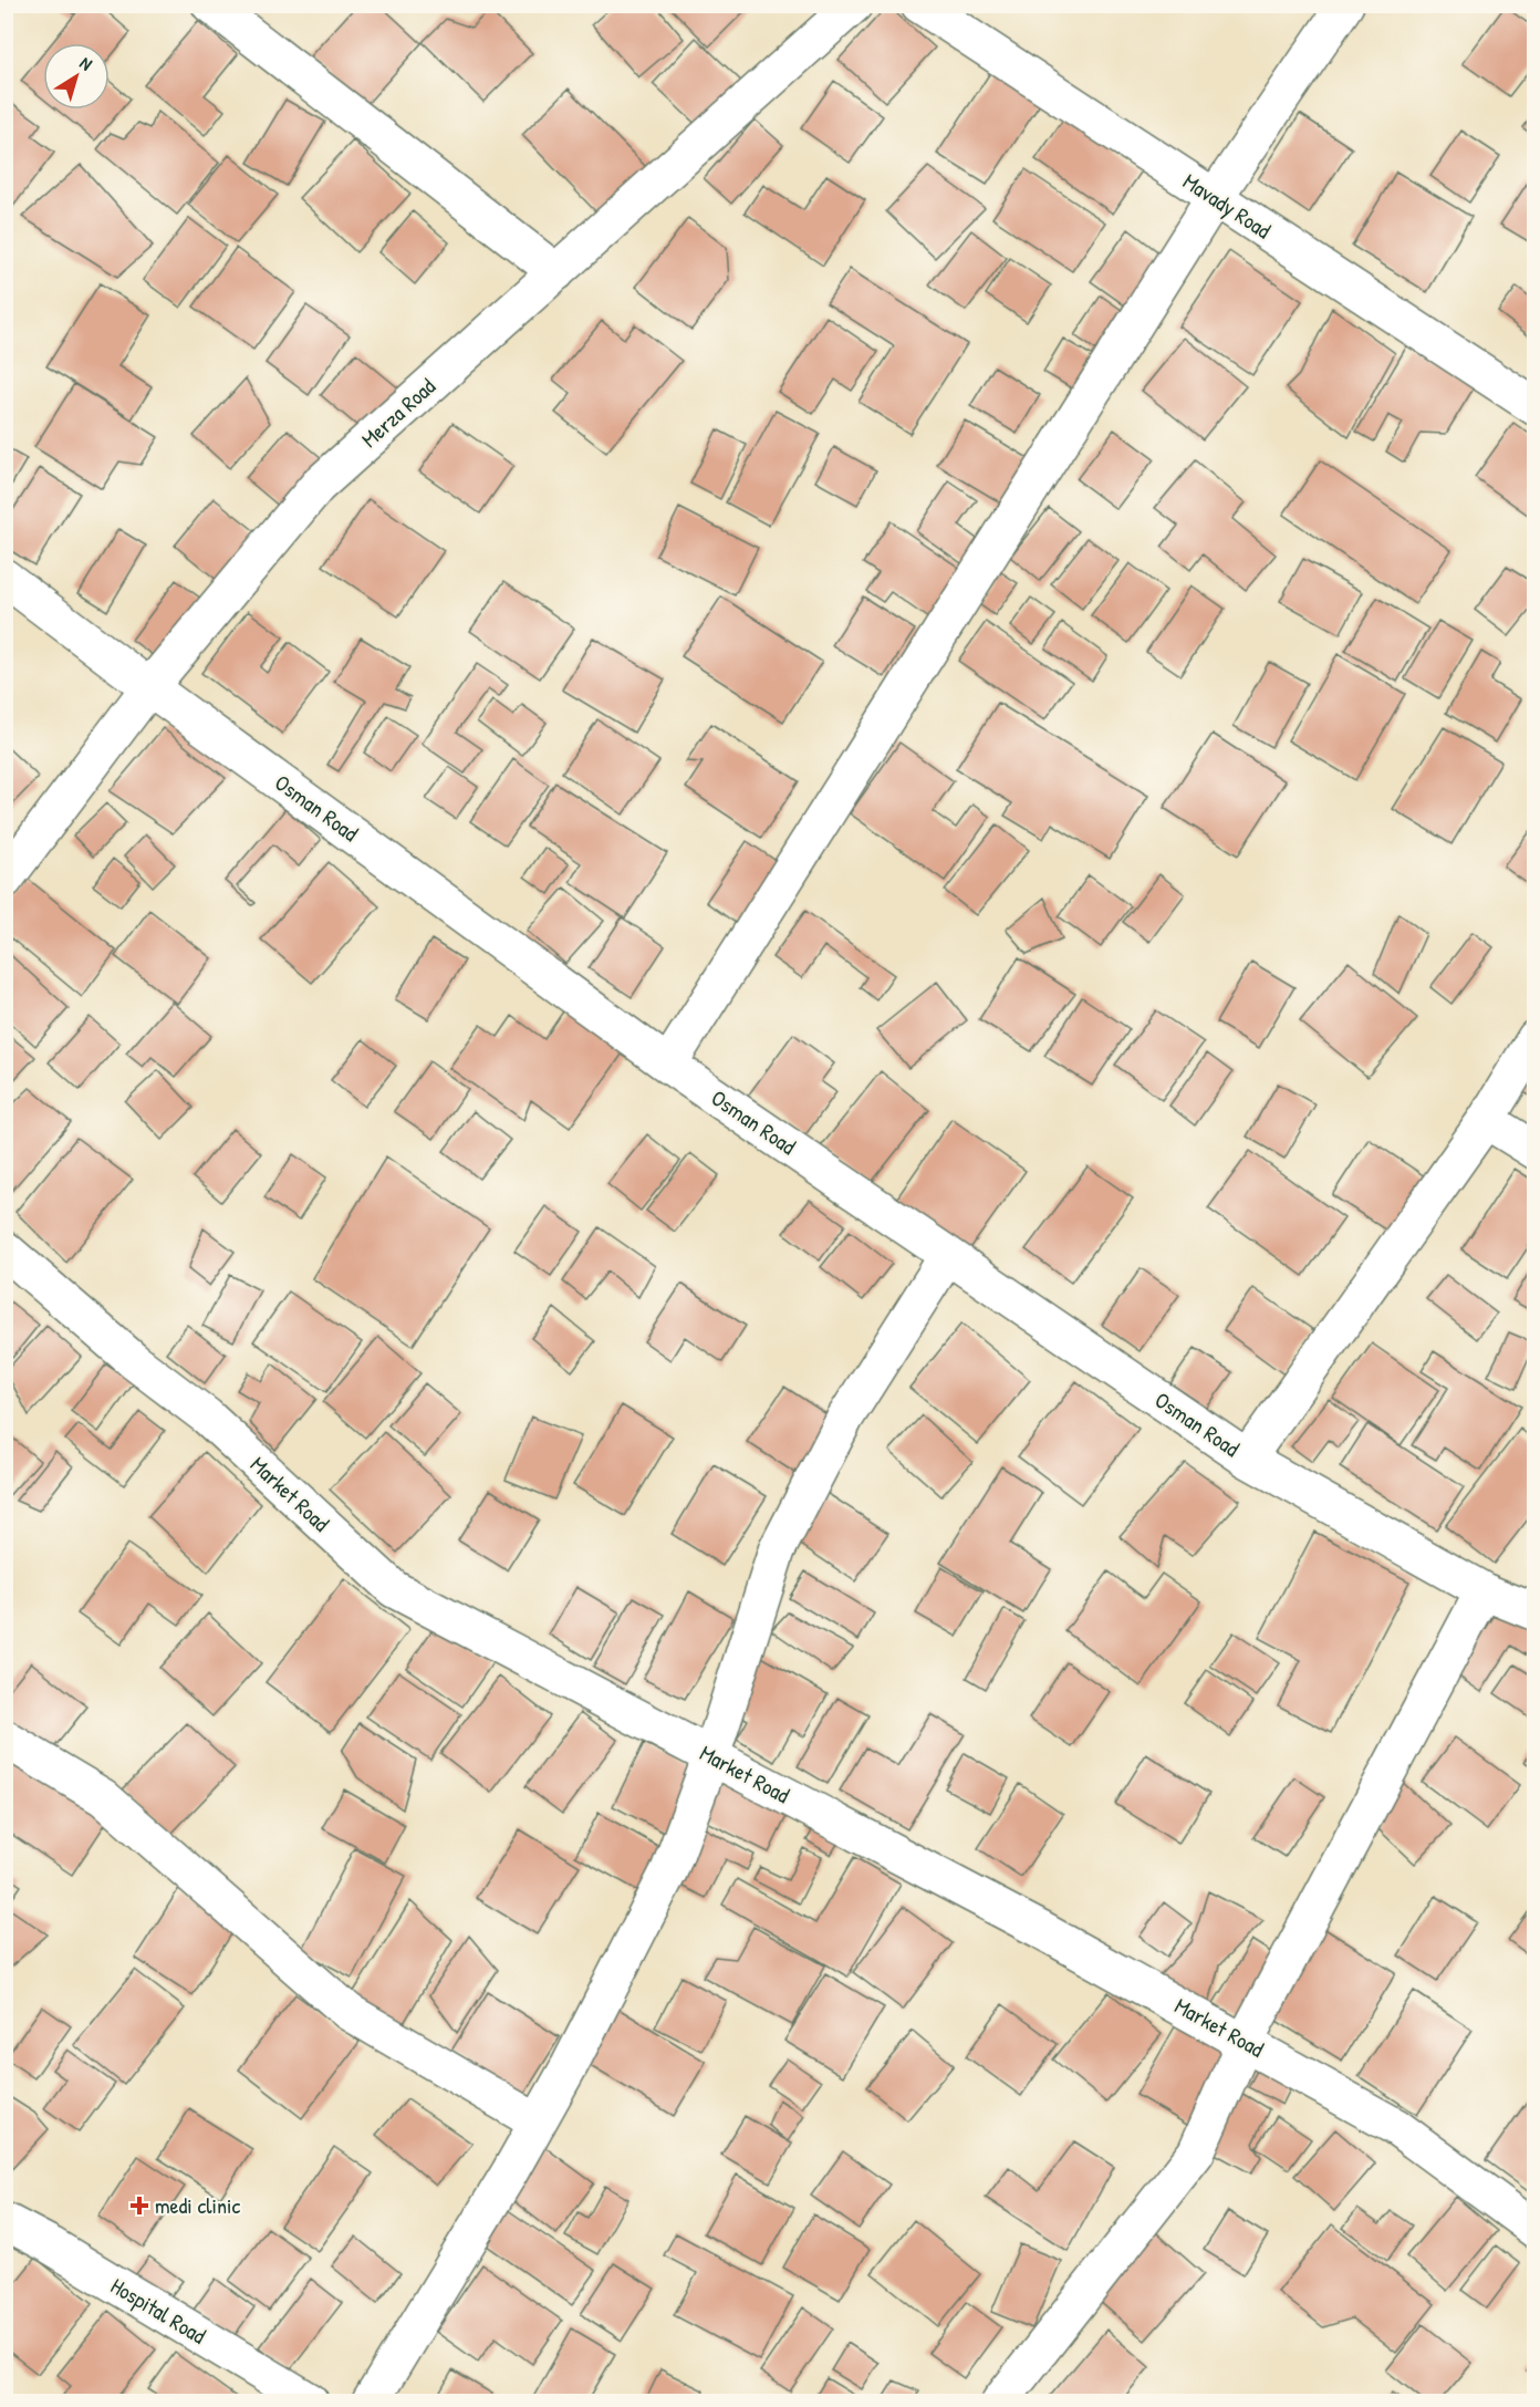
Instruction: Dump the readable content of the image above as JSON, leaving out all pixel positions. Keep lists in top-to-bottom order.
{
  "streets": {
    "street": [
      "Mavady Road",
      "Merza Road",
      "Osman Road",
      "Market Road",
      "Hospital Road"
    ]
  },
  "crossings": [
    ["Merza Road", "Osman Road"]
  ],
  "places": {
    "health": ["medi clinic"]
  },
  "north": "top right"
}
